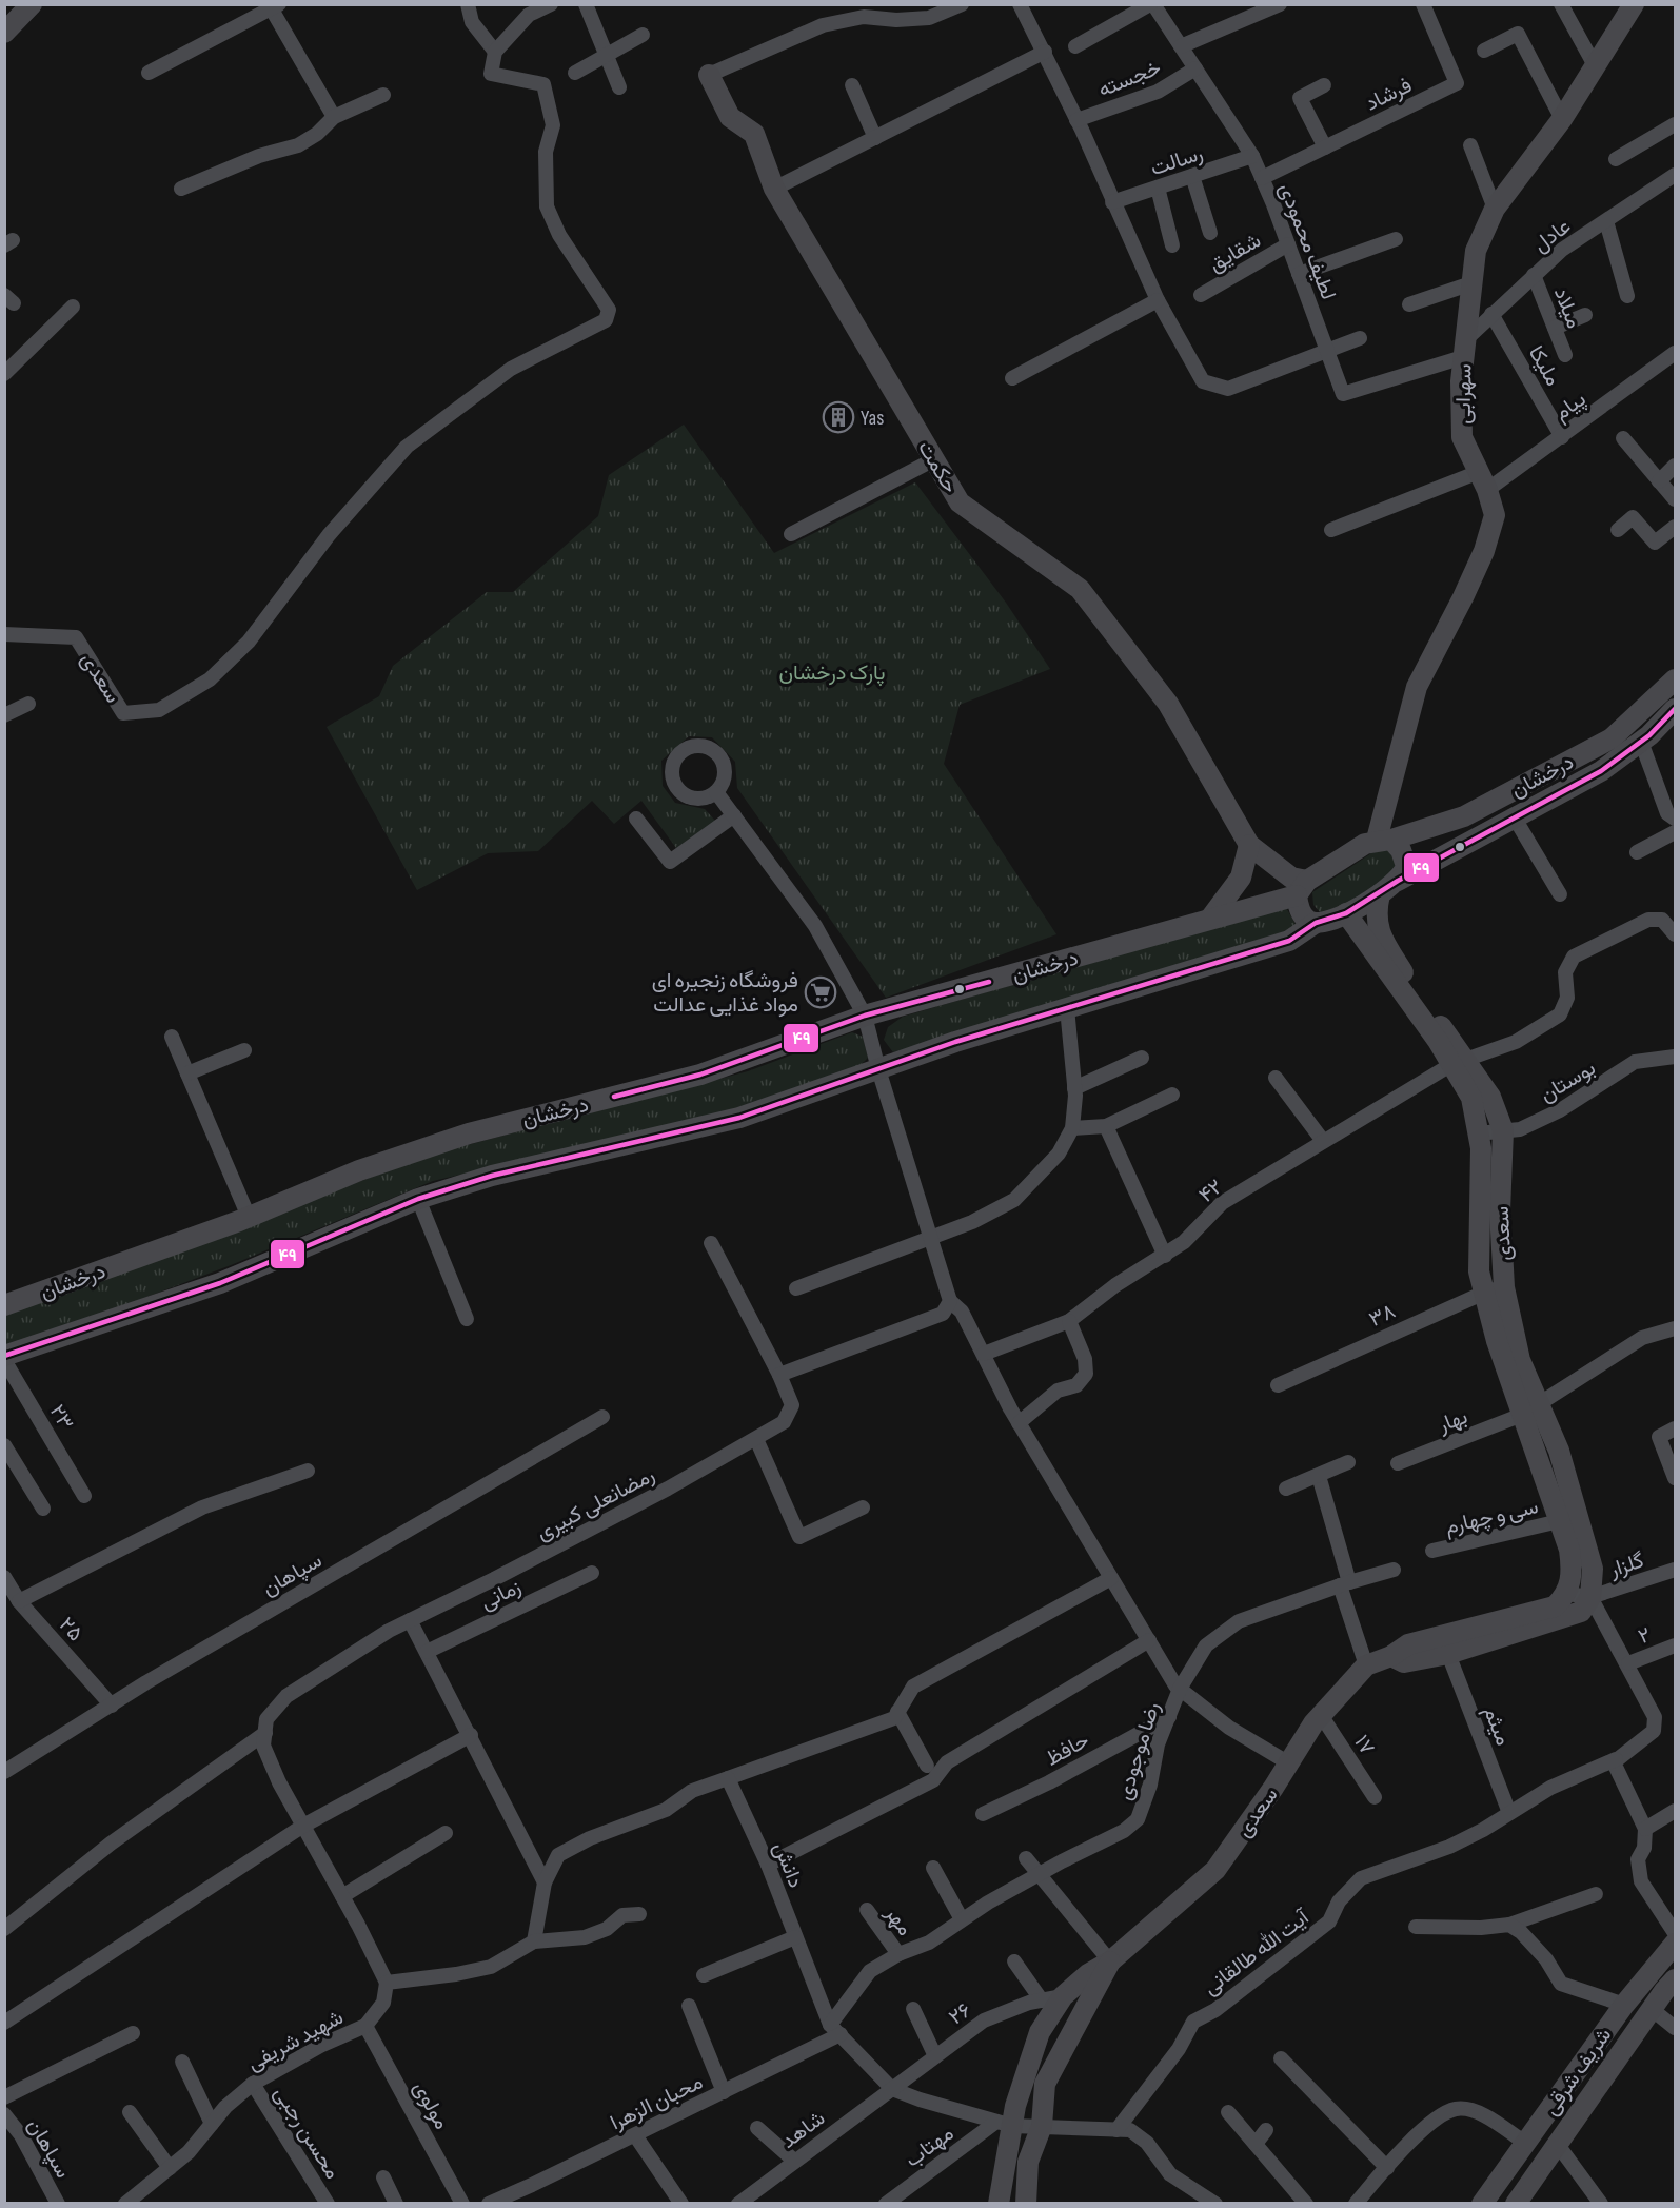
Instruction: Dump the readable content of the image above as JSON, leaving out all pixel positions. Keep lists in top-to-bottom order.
{
  "streets": {
    "street": [
      "خجسته",
      "فرشاد",
      "رسالت",
      "عادل",
      "لطیف محمودی",
      "شقایق",
      "میلاد",
      "ملیکا",
      "سهرابی",
      "پیام",
      "حکمت",
      "سعدی",
      "درخشان",
      "بوستان",
      "۴۲",
      "۳۸",
      "۲۳",
      "بهار",
      "رمضانعلی کبیری",
      "سی و چهارم",
      "گلزار",
      "سپاهان",
      "زمانی",
      "۲۵",
      "۲",
      "میثم",
      "۱۷",
      "حافظ",
      "رضا موجودی",
      "دانش",
      "مهر",
      "آیت الله طالقانی",
      "۲۶",
      "شهید شریفی",
      "شریف شرقی",
      "محبان الزهرا",
      "مولوی",
      "شاهد",
      "محسن رجبی",
      "مهتاب"
    ]
  },
  "crossings": [
    ["خجسته", "لطیف محمودی"],
    ["فرشاد", "لطیف محمودی"],
    ["رسالت", "لطیف محمودی"],
    ["عادل", "لطیف محمودی"],
    ["عادل", "میلاد"],
    ["عادل", "ملیکا"],
    ["عادل", "سهرابی"],
    ["لطیف محمودی", "شقایق"],
    ["لطیف محمودی", "سهرابی"],
    ["ملیکا", "پیام"],
    ["سهرابی", "پیام"],
    ["سهرابی", "درخشان"],
    ["سعدی", "درخشان"],
    ["سعدی", "بوستان"],
    ["سعدی", "۴۲"],
    ["سعدی", "۳۸"],
    ["سعدی", "بهار"],
    ["سعدی", "سی و چهارم"],
    ["سعدی", "گلزار"],
    ["سعدی", "میثم"],
    ["سعدی", "۱۷"],
    ["سعدی", "دانش"],
    ["سعدی", "آیت الله طالقانی"],
    ["سعدی", "۲۶"],
    ["سعدی", "مهتاب"],
    ["گلزار", "آیت الله طالقانی"],
    ["سپاهان", "۲۵"],
    ["۲", "آیت الله طالقانی"],
    ["میثم", "آیت الله طالقانی"],
    ["حافظ", "رضا موجودی"],
    ["رضا موجودی", "دانش"],
    ["رضا موجودی", "مهر"],
    ["رضا موجودی", "محبان الزهرا"],
    ["دانش", "۲۶"],
    ["دانش", "محبان الزهرا"],
    ["دانش", "شاهد"],
    ["دانش", "مهتاب"],
    ["۲۶", "شاهد"],
    ["شهید شریفی", "مولوی"],
    ["شهید شریفی", "محسن رجبی"]
  ],
  "parks": ["پارک درخشان"],
  "places": {
    "building": ["Yas"],
    "supermarket": ["فروشگاه زنجیره ای مواد غذایی عدالت"]
  },
  "lines": ["transit line ۴۹"]
}
